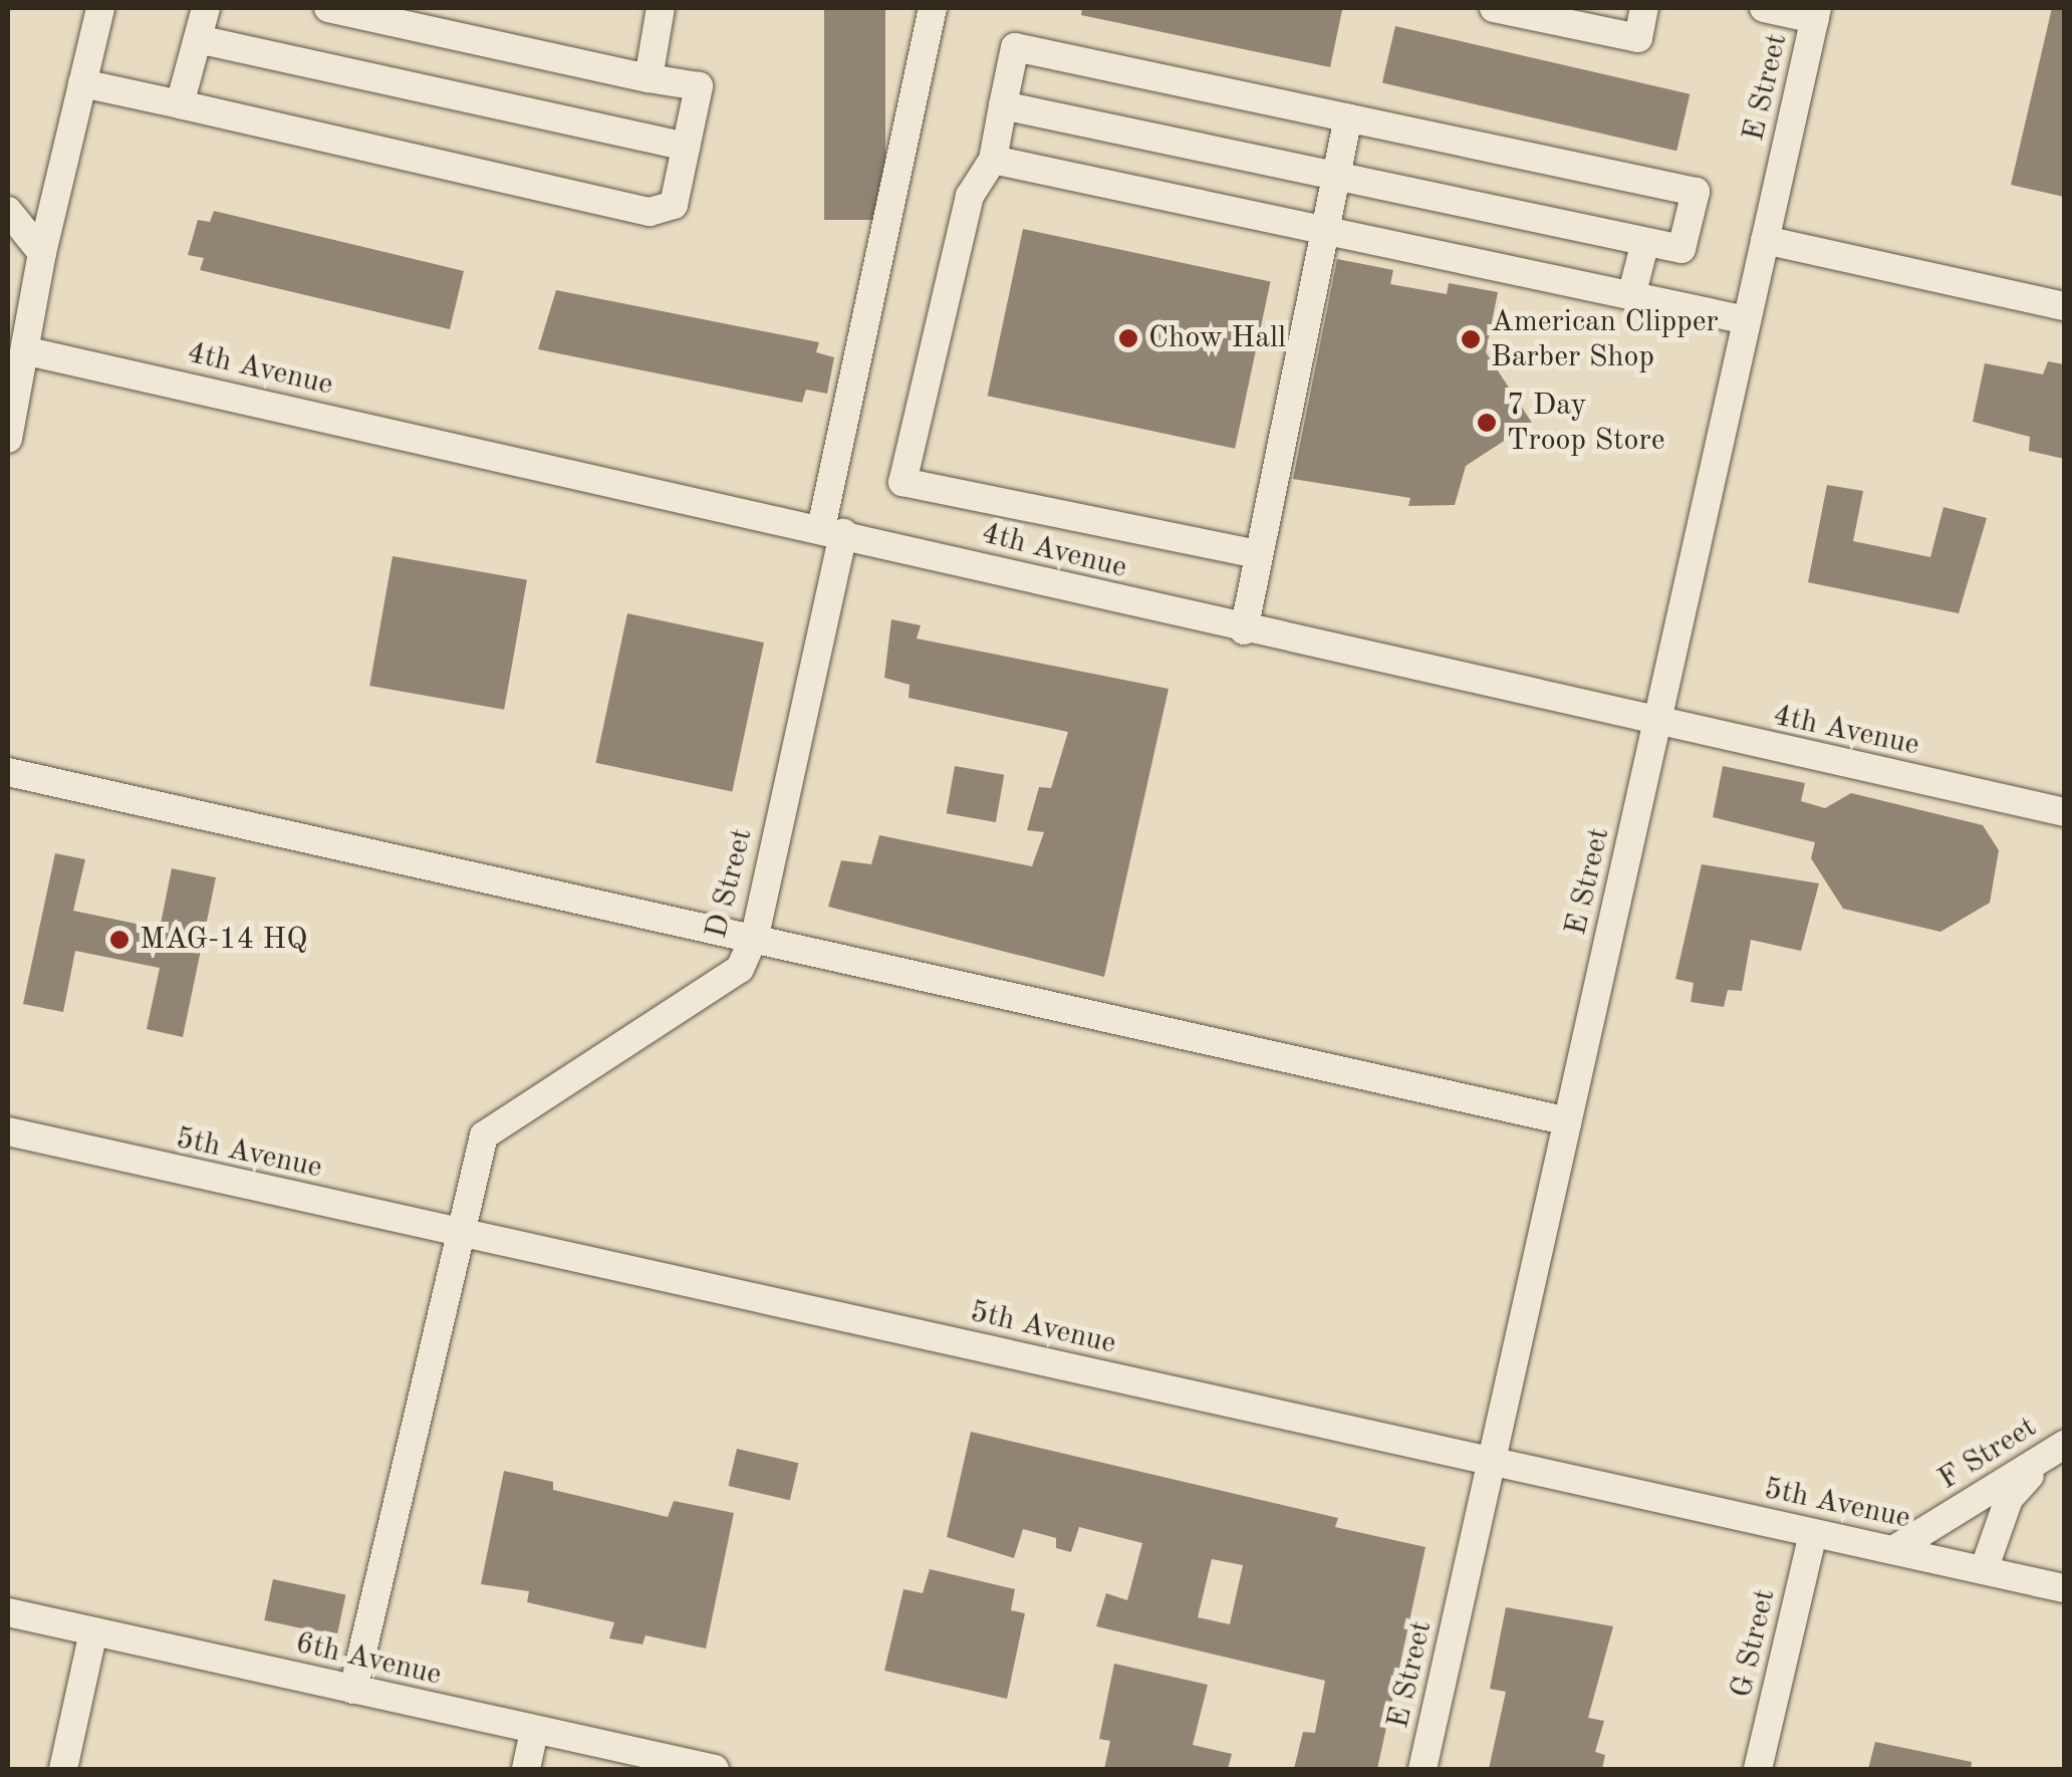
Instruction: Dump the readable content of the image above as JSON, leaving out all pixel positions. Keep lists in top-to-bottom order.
{
  "streets": {
    "street": [
      "E Street",
      "4th Avenue",
      "D Street",
      "5th Avenue",
      "F Street",
      "G Street",
      "6th Avenue"
    ]
  },
  "crossings": [
    ["E Street", "4th Avenue"],
    ["E Street", "5th Avenue"],
    ["4th Avenue", "D Street"],
    ["D Street", "5th Avenue"],
    ["D Street", "6th Avenue"],
    ["5th Avenue", "F Street"],
    ["5th Avenue", "G Street"]
  ],
  "places": [
    "Chow Hall",
    "American Clipper Barber Shop",
    "7 Day Troop Store",
    "MAG-14 HQ"
  ]
}
